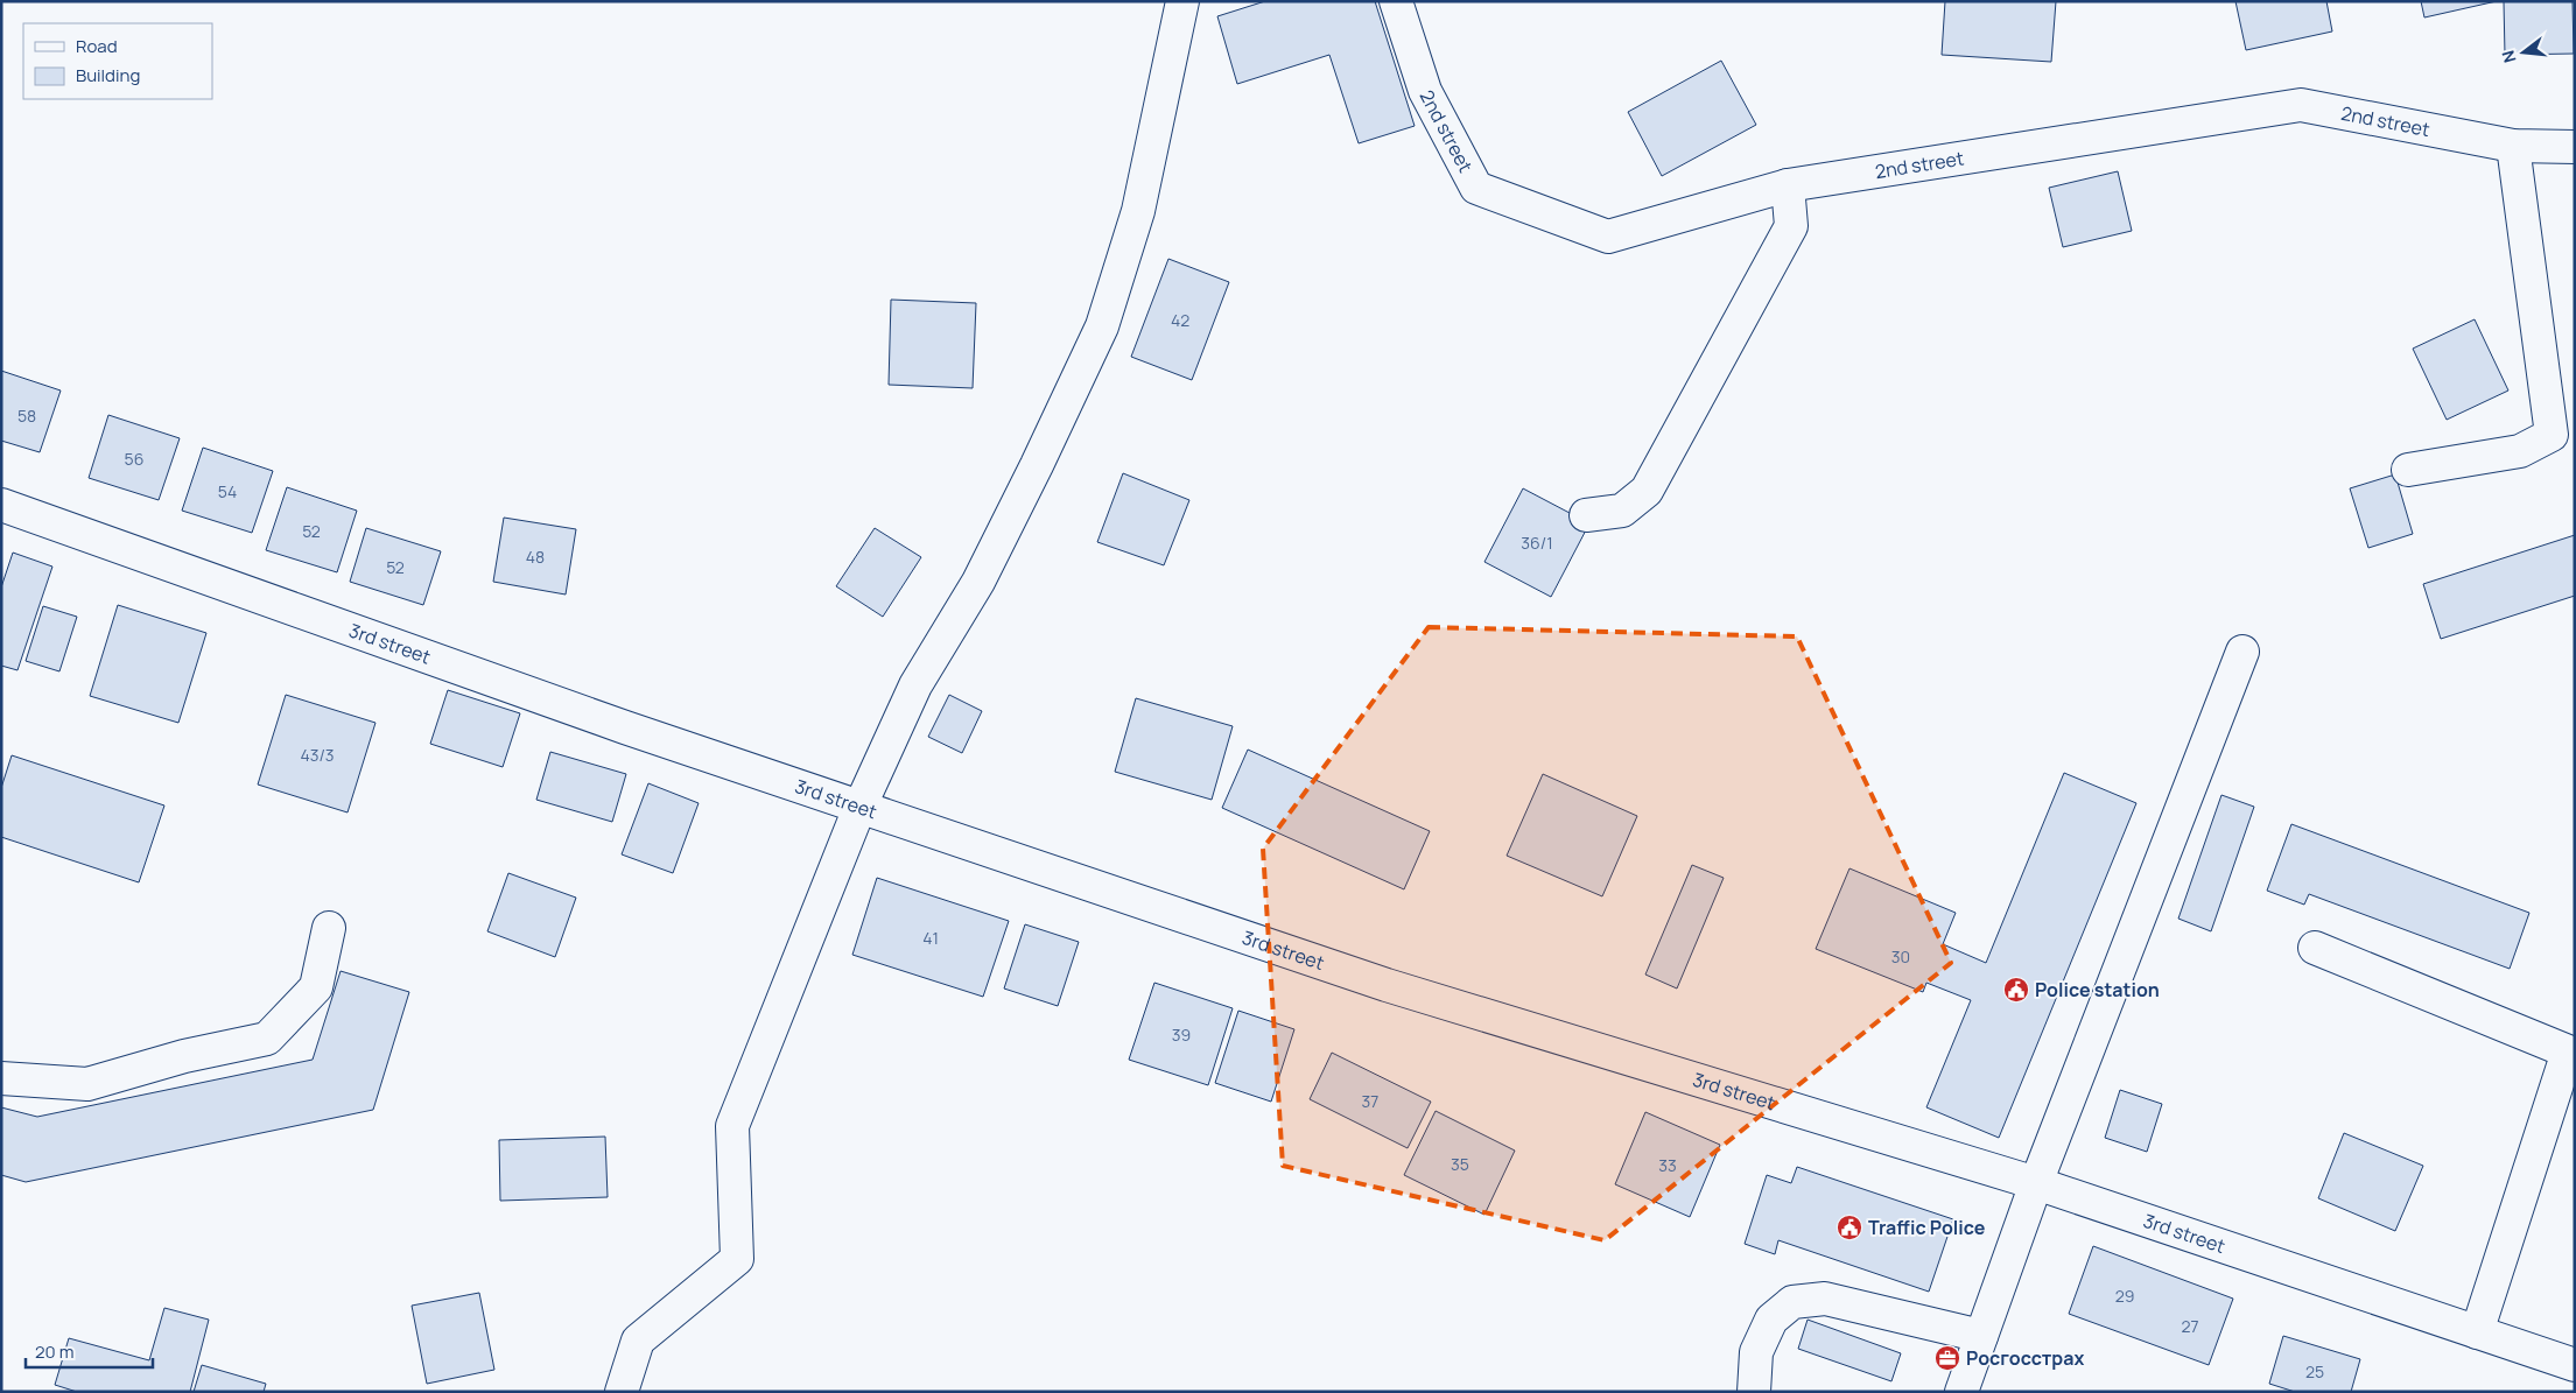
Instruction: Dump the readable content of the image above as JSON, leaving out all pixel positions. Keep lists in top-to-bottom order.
{
  "streets": {
    "street": ["2nd street", "3rd street"]
  },
  "places": {
    "public building": ["Police station", "Traffic Police"],
    "office": ["Росгосстрах"]
  },
  "house_numbers": [
    "42",
    "58",
    "56",
    "54",
    "52",
    "36/1",
    "48",
    "52",
    "43/3",
    "41",
    "30",
    "39",
    "37",
    "35",
    "33",
    "29",
    "27",
    "25"
  ],
  "legend": ["Road", "Building"],
  "scale_bar": "20 m",
  "north": "left"
}
